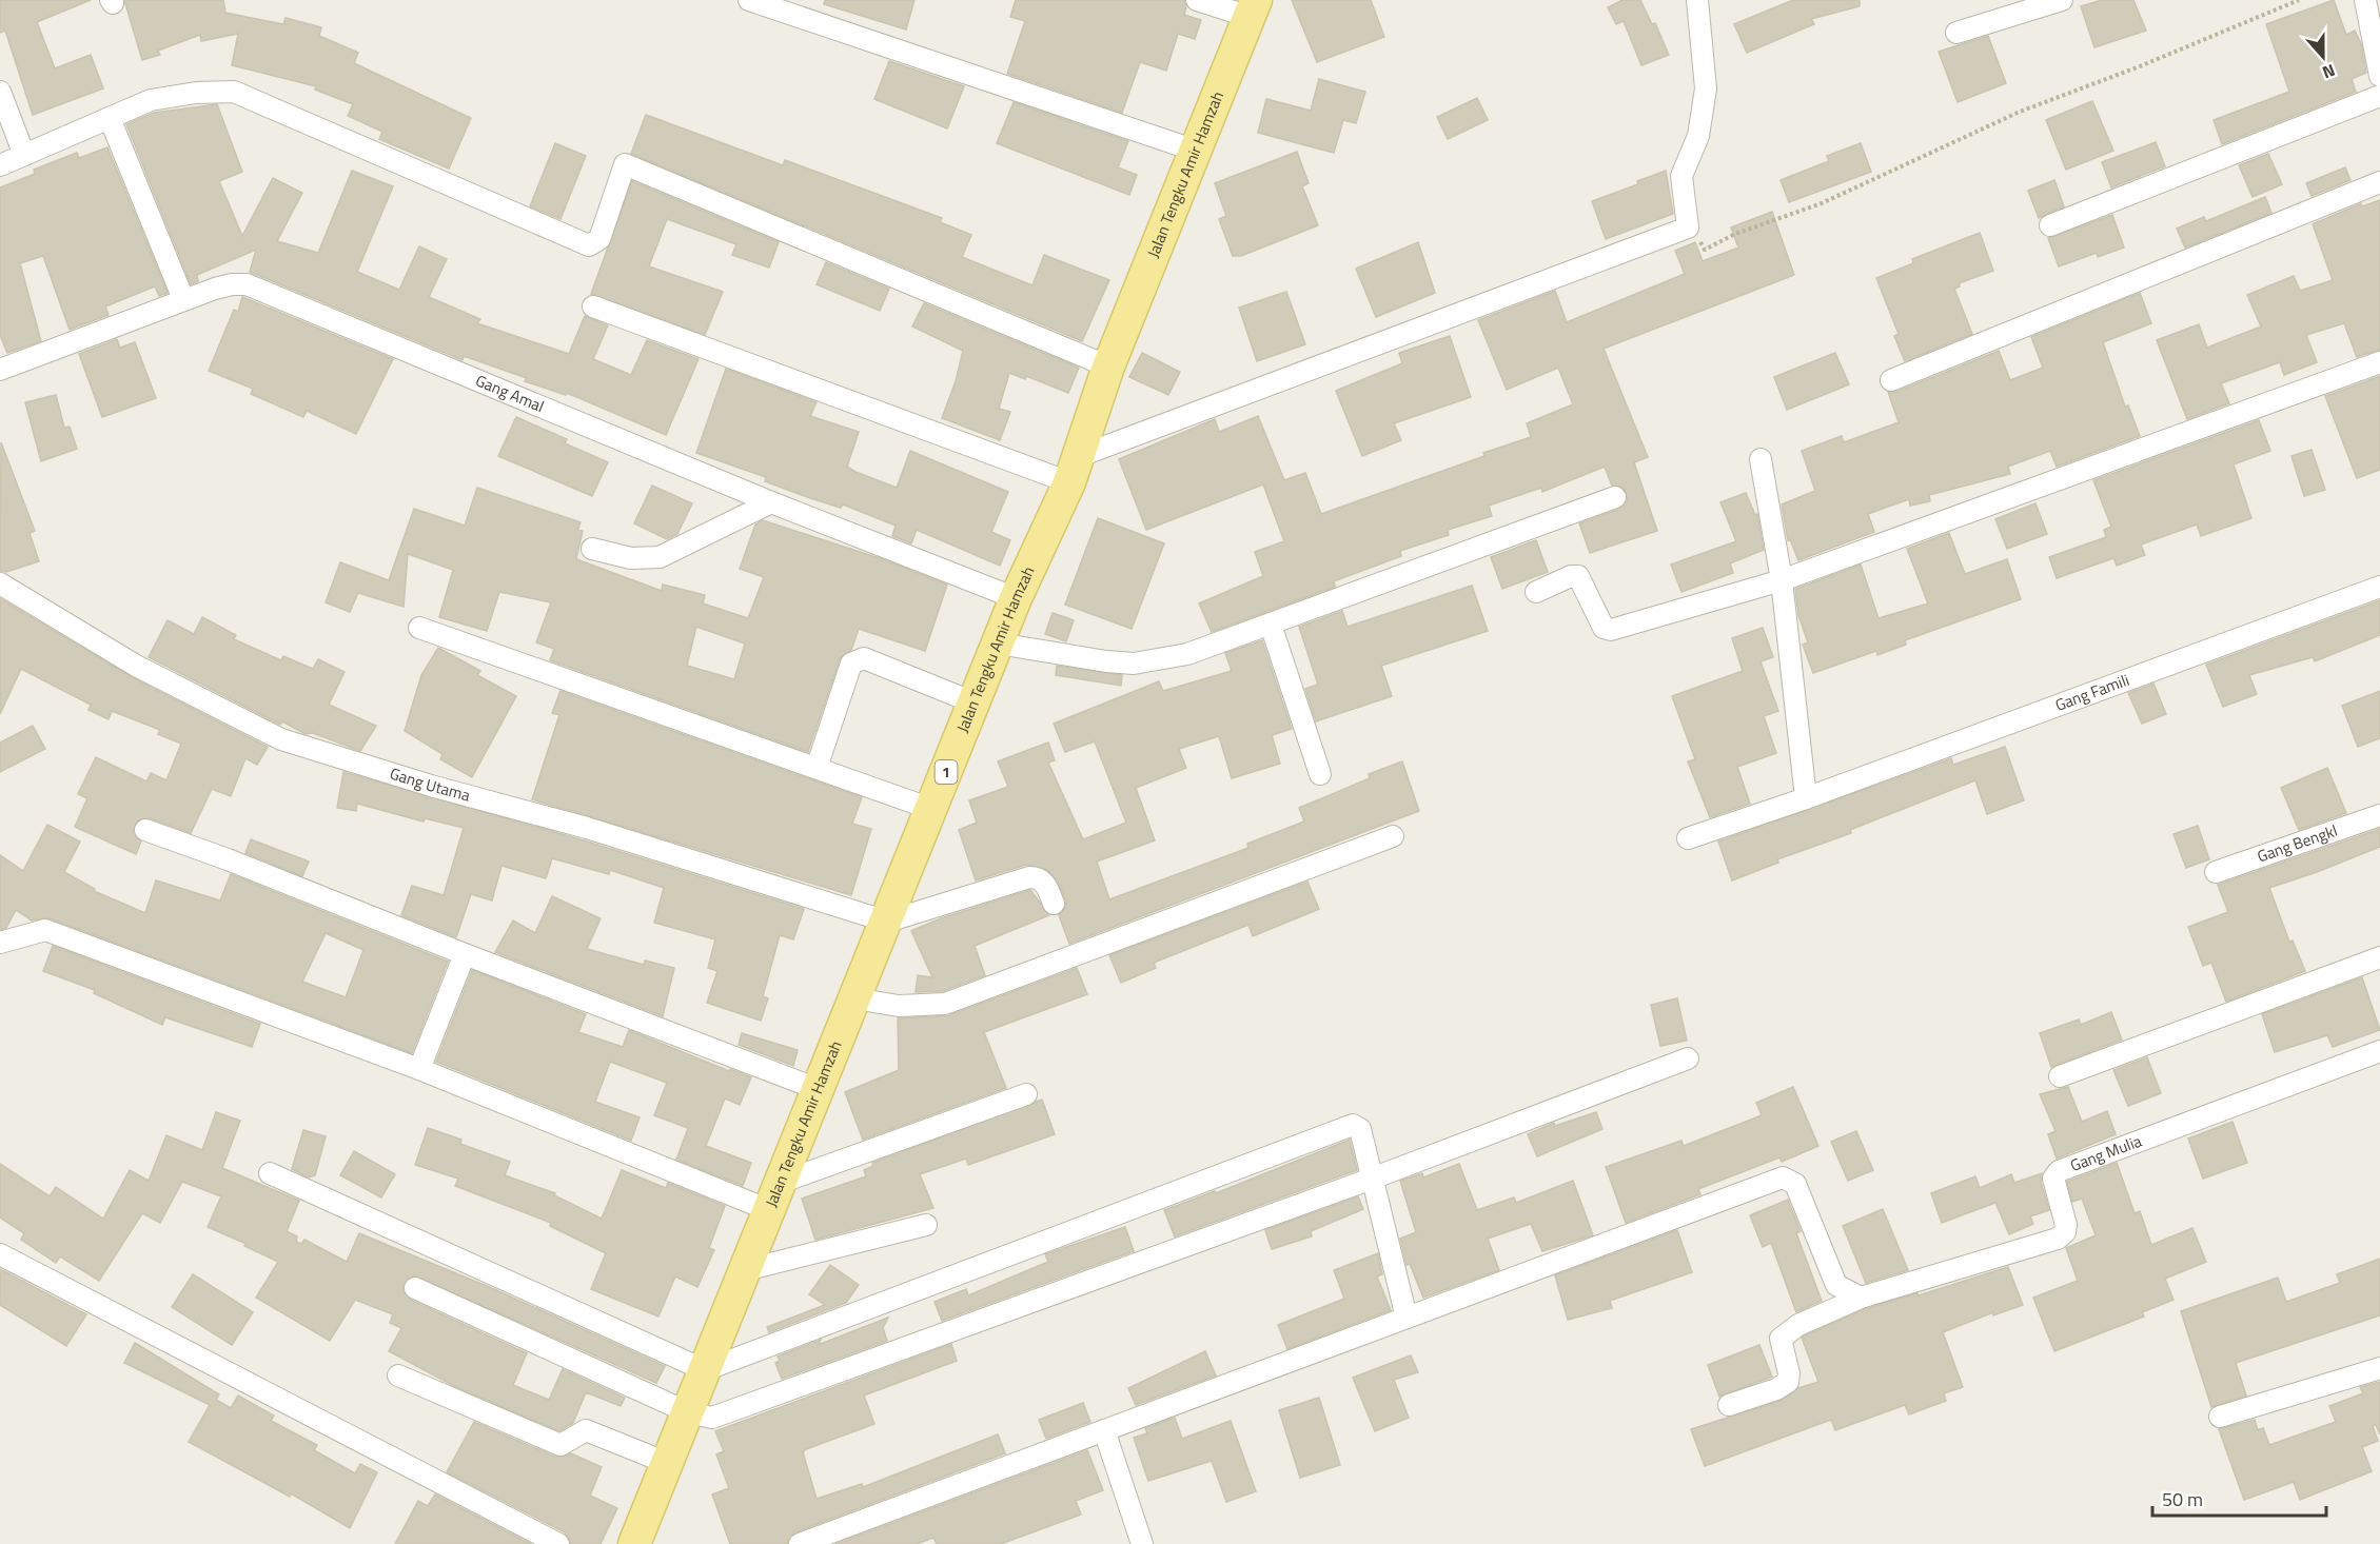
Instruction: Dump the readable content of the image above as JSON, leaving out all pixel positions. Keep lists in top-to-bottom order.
{
  "streets": {
    "main road": ["Jalan Tengku Amir Hamzah", "1"],
    "street": [
      "Gang Amal",
      "Gang Famili",
      "Gang Utama",
      "Gang Bengkl",
      "Gang Mulia"
    ]
  },
  "crossings": [
    ["Jalan Tengku Amir Hamzah", "Gang Amal"],
    ["Jalan Tengku Amir Hamzah", "Gang Utama"]
  ],
  "scale_bar": "50 m",
  "north": "bottom"
}
